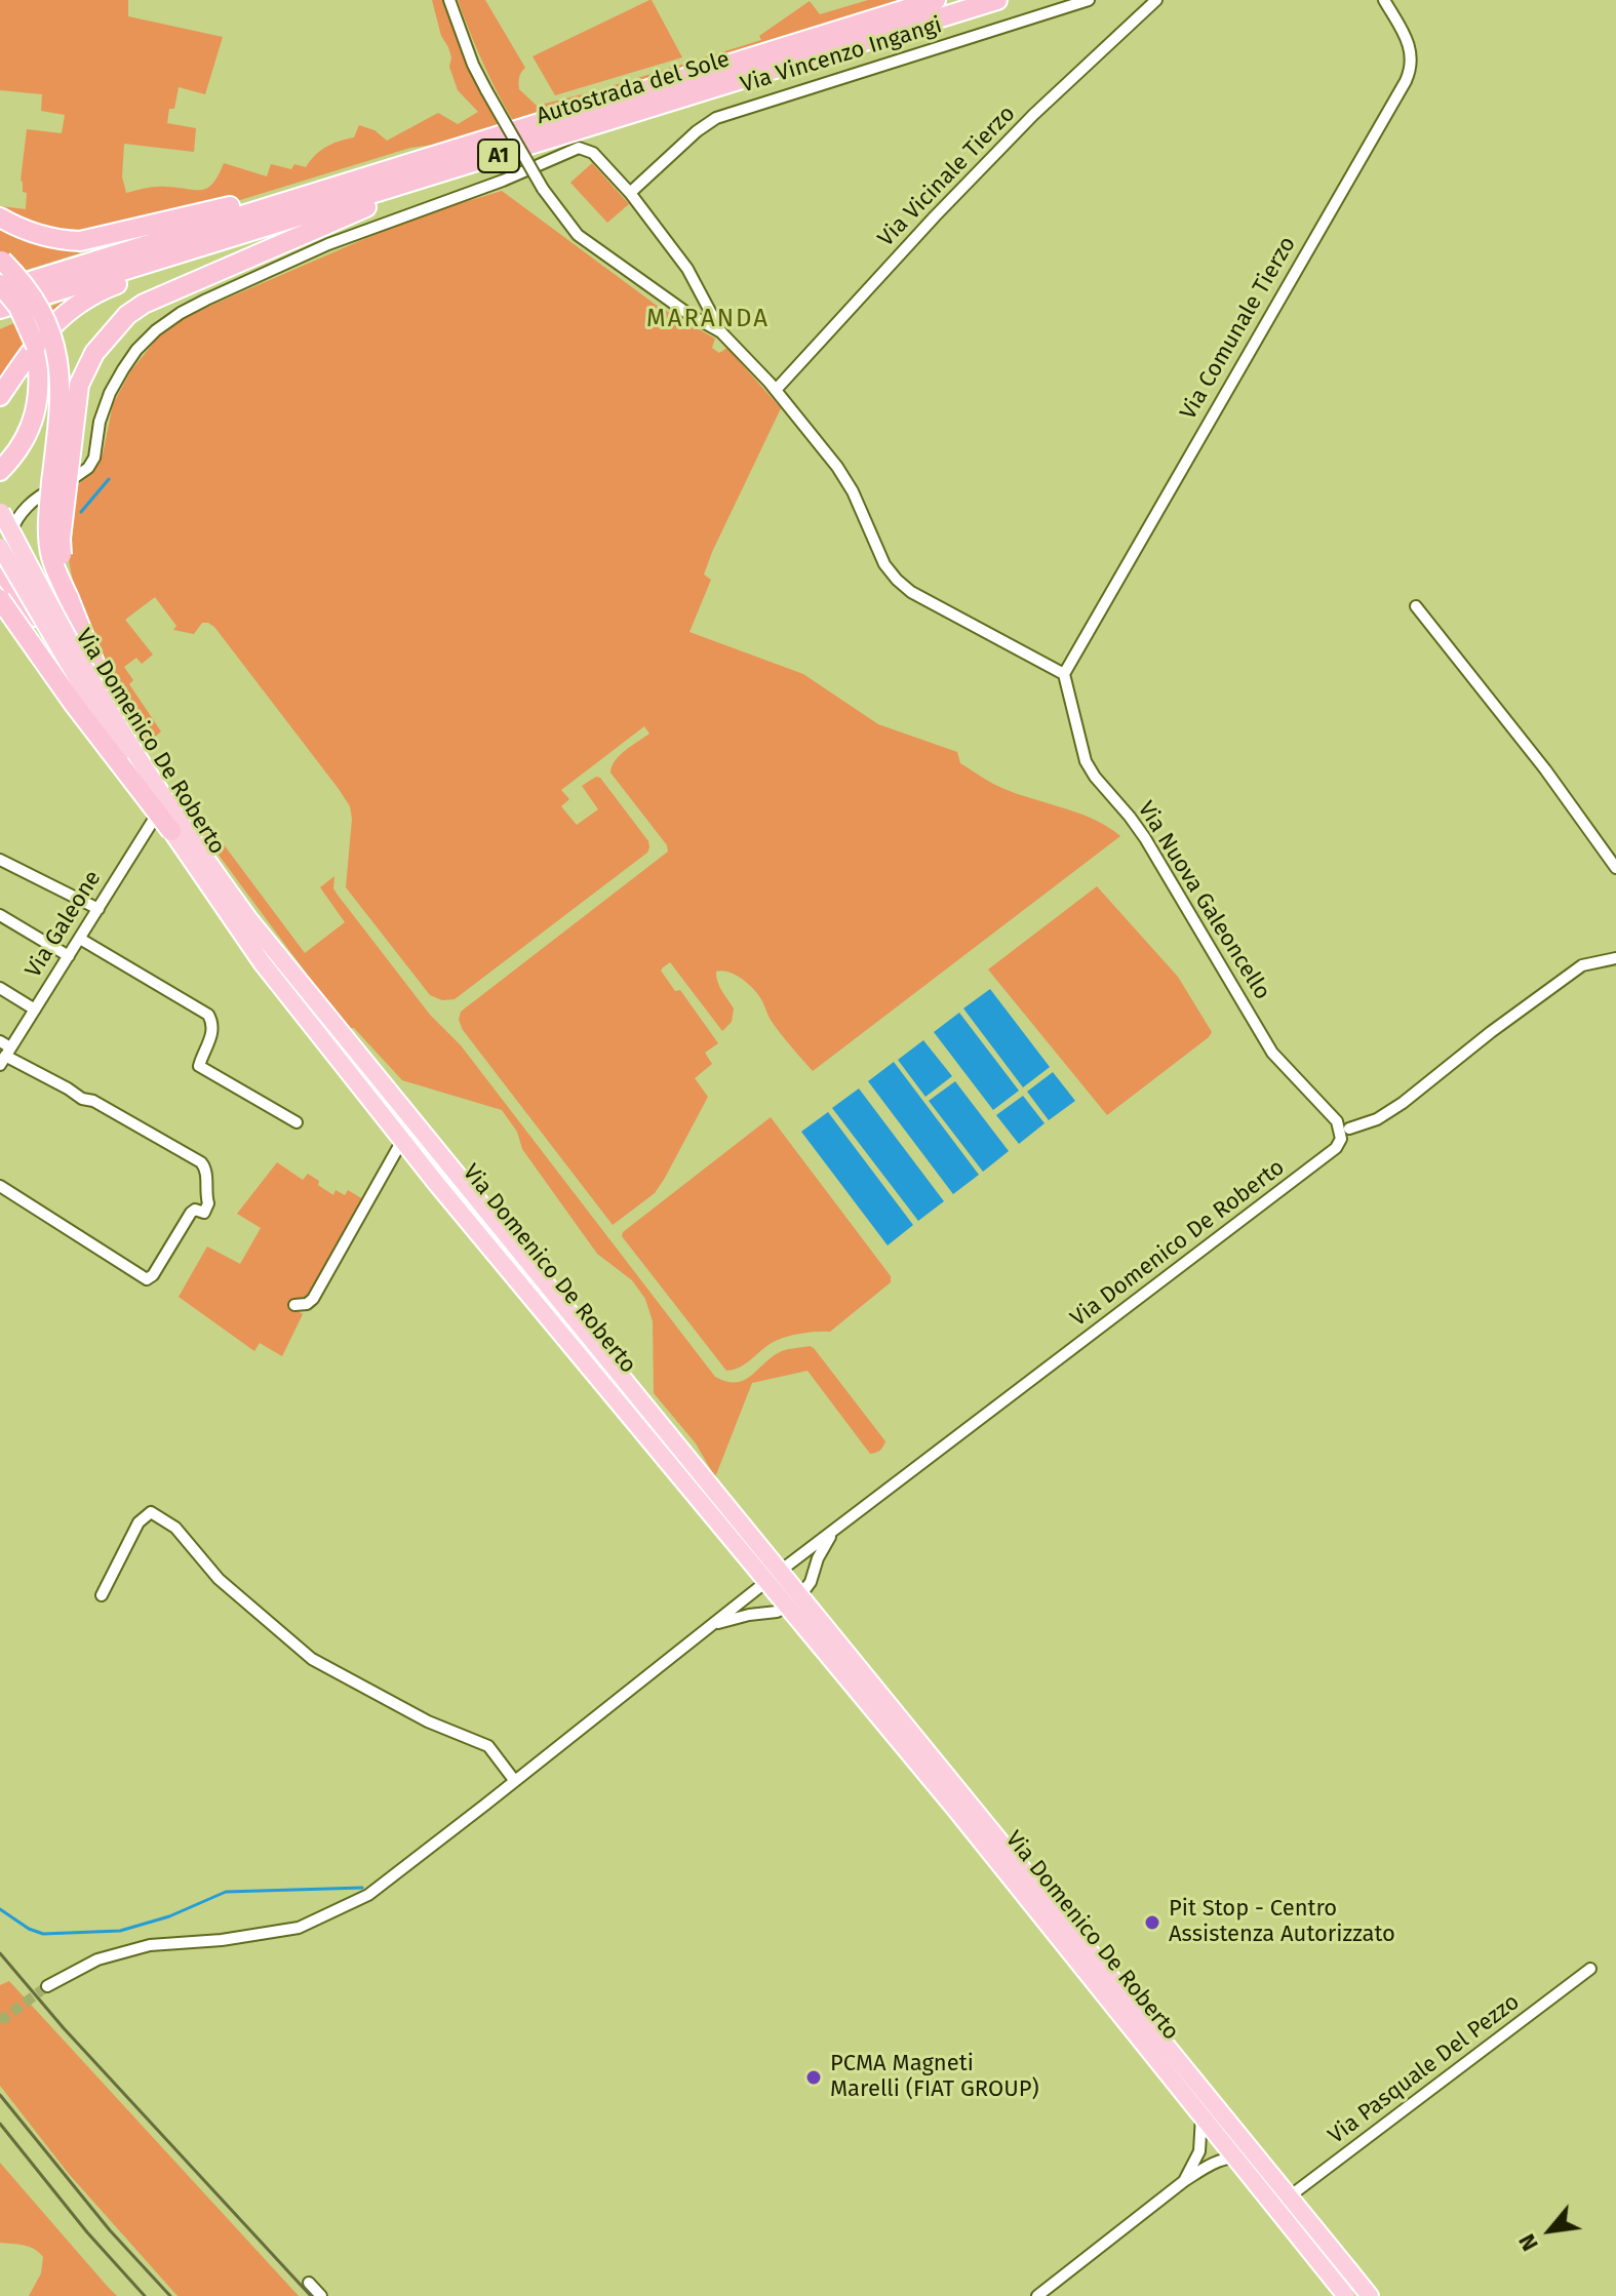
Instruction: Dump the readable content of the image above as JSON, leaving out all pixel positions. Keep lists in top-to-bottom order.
{
  "streets": {
    "highway": ["Autostrada del Sole", "A1"],
    "street": [
      "Via Vincenzo Ingangi",
      "Via Vicinale Tierzo",
      "Via Comunale Tierzo",
      "Via Domenico De Roberto",
      "Via Nuova Galeoncello",
      "Via Galeone",
      "Via Pasquale Del Pezzo"
    ]
  },
  "crossings": [
    ["Via Vincenzo Ingangi", "Via Domenico De Roberto"],
    ["Via Comunale Tierzo", "Via Nuova Galeoncello"],
    ["Via Domenico De Roberto", "Via Nuova Galeoncello"],
    ["Via Domenico De Roberto", "Via Galeone"],
    ["Via Domenico De Roberto", "Via Pasquale Del Pezzo"]
  ],
  "districts": ["MARANDA"],
  "places": ["Pit Stop - Centro Assistenza Autorizzato", "PCMA Magneti Marelli (FIAT GROUP)"],
  "north": "bottom left"
}
